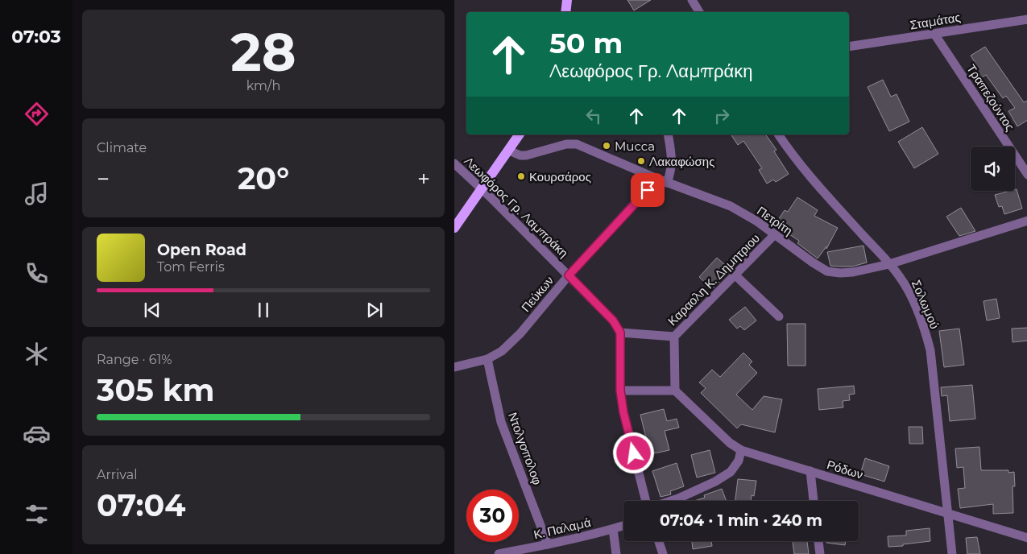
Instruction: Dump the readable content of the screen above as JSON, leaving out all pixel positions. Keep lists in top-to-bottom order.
{
  "streets": {
    "street": [
      "Σταμάτας",
      "Τραπεζούντος",
      "Λεωφόρος Γρ. Λαμπράκη",
      "Πετρίτη",
      "Καραολη Κ. Δημητριου",
      "Πεύκων",
      "Σολωμού",
      "Ντολγοπολοφ",
      "Ρόδων",
      "Κ. Παλαμά"
    ]
  },
  "crossings": [
    ["Σταμάτας", "Τραπεζούντος"],
    ["Λεωφόρος Γρ. Λαμπράκη", "Πεύκων"],
    ["Πετρίτη", "Καραολη Κ. Δημητριου"],
    ["Πετρίτη", "Πεύκων"],
    ["Πετρίτη", "Σολωμού"],
    ["Καραολη Κ. Δημητριου", "Ρόδων"],
    ["Πεύκων", "Ντολγοπολοφ"],
    ["Σολωμού", "Ρόδων"],
    ["Ντολγοπολοφ", "Κ. Παλαμά"]
  ],
  "places": ["Mucca", "Λακαφώσης", "Κουρσάρος"],
  "page": {
    "tabs": "07:03",
    "tile": [
      ["28", "km/h"],
      "Climate",
      ["Range · 61%", "305 km"],
      ["Arrival", "07:04"]
    ],
    "turn": ["50 m", "Λεωφόρος Γρ. Λαμπράκη"],
    "heat": ["−", "20°", "+"],
    "song": ["Open Road", "Tom Ferris"],
    "limit": "30",
    "trip": "07:04 · 1 min · 240 m"
  }
}
